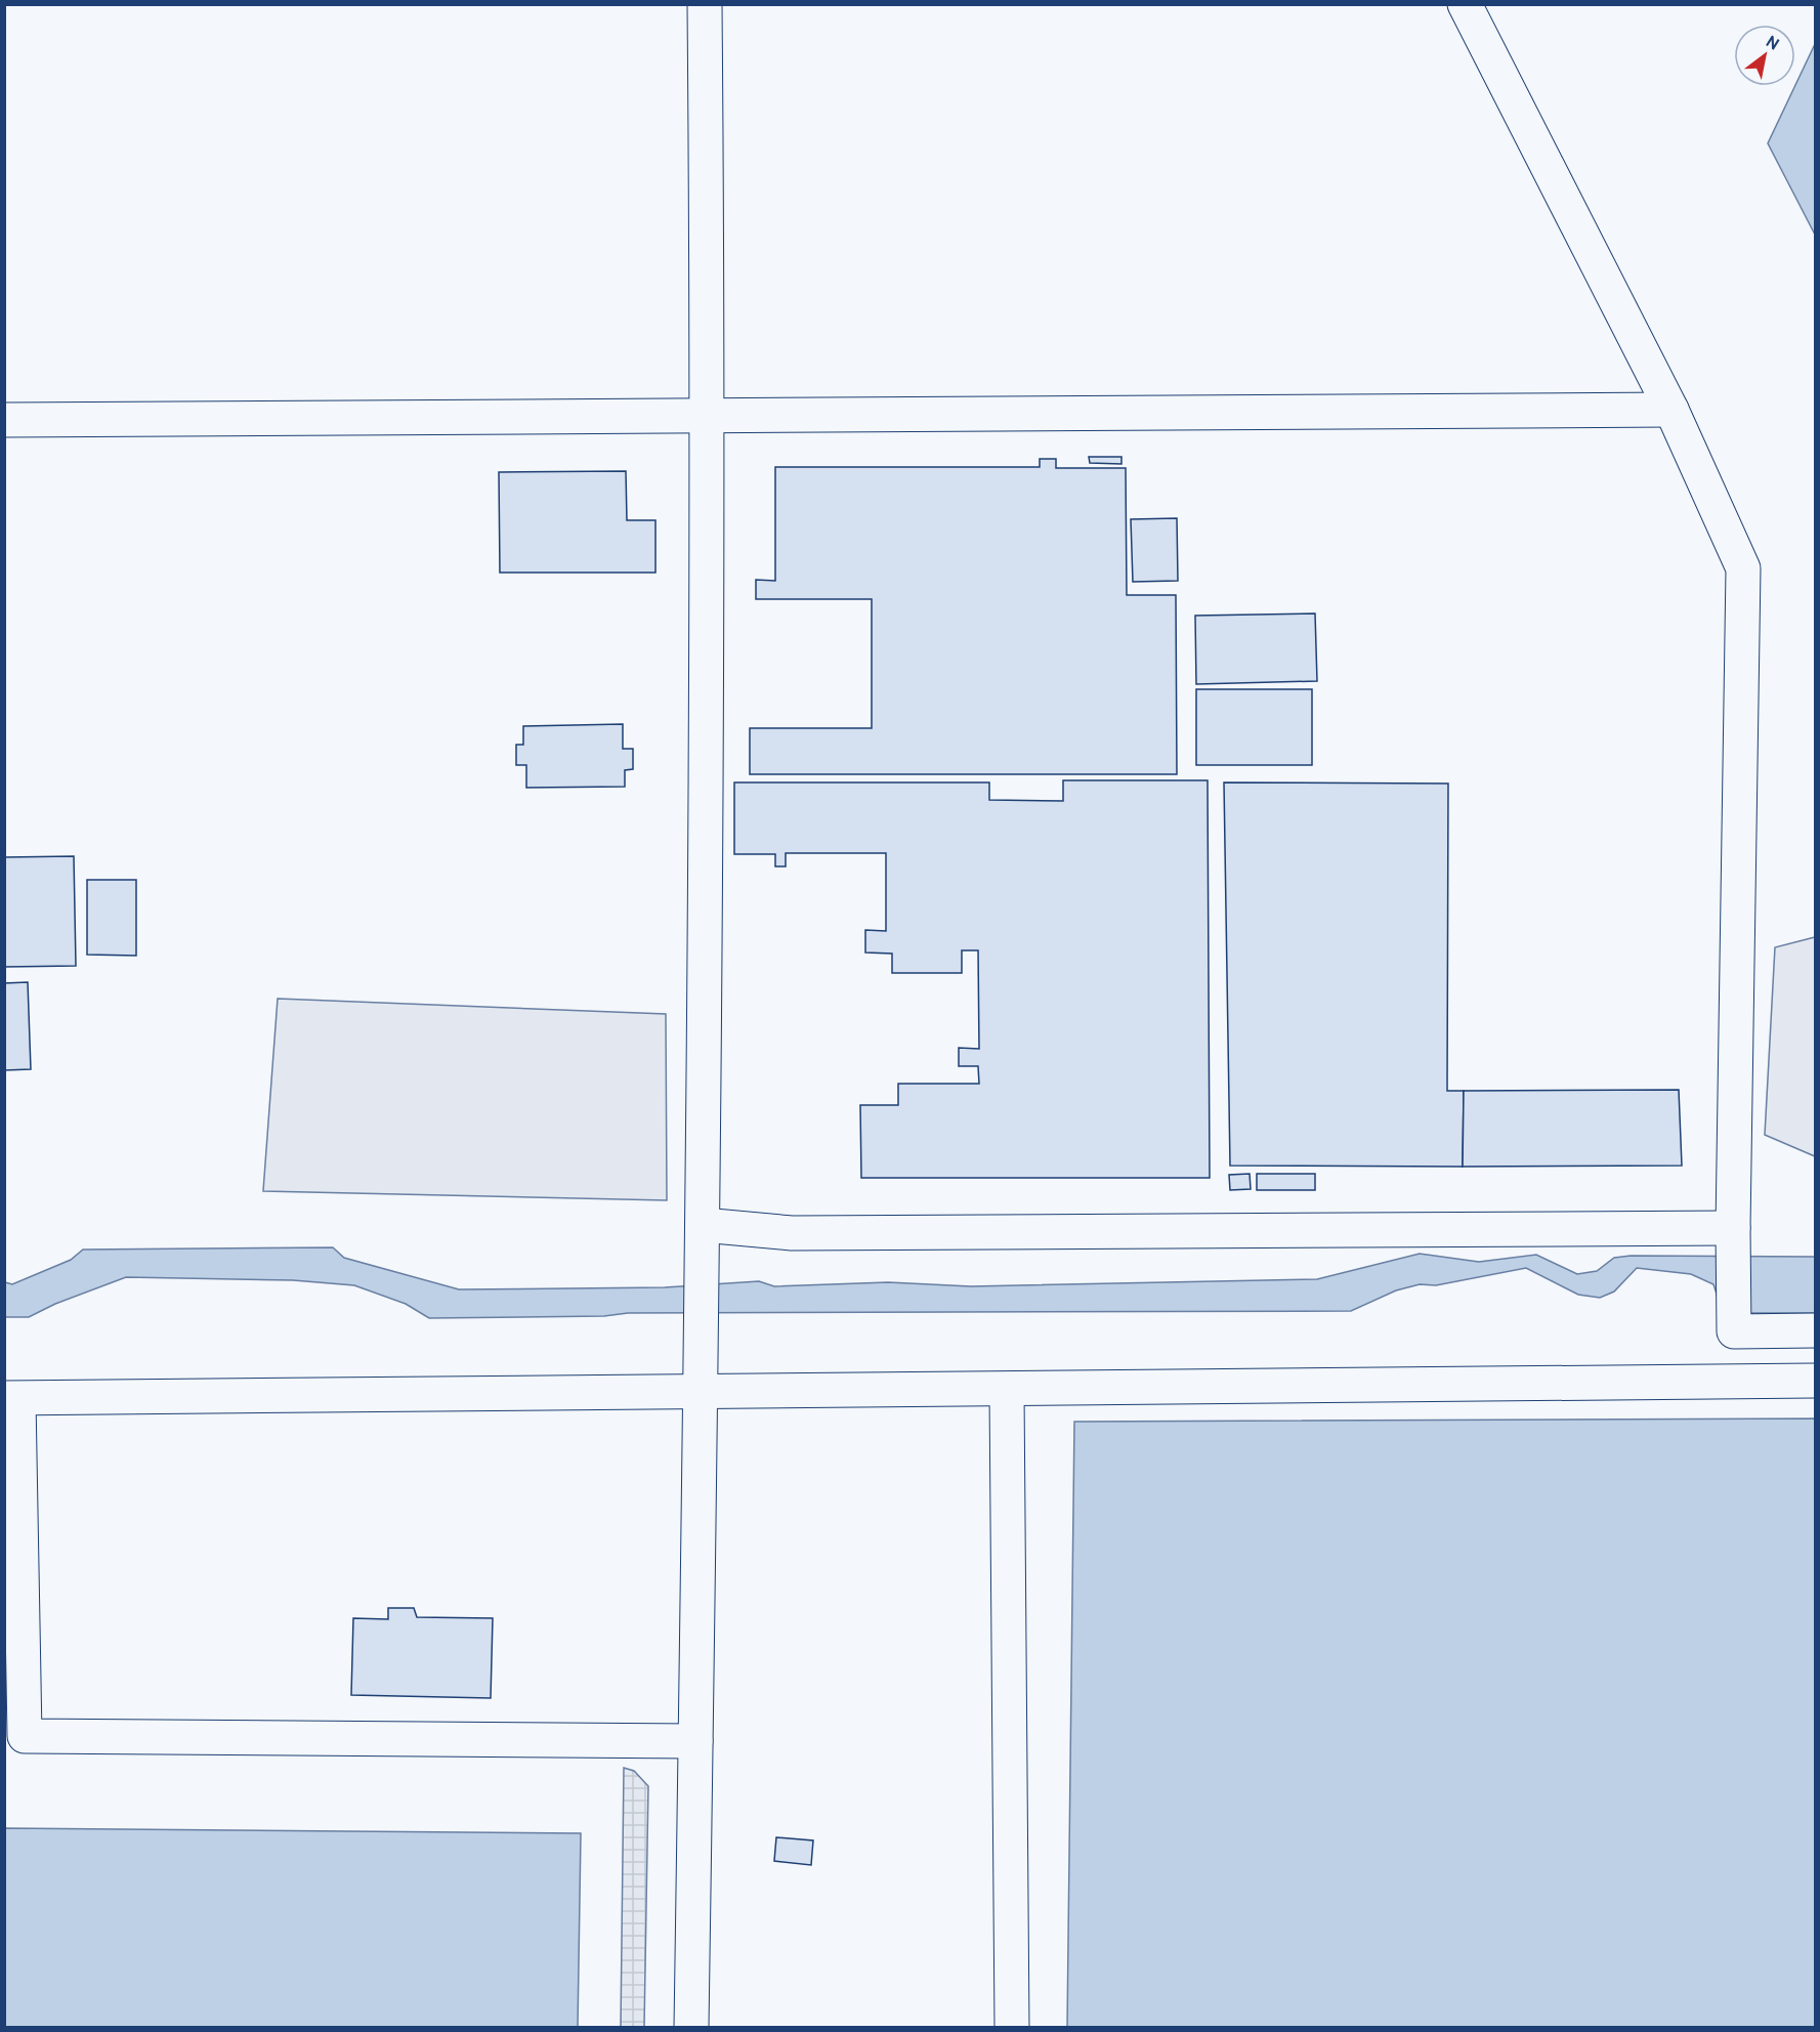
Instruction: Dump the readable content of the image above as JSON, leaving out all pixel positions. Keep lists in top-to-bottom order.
{
  "north": "top right"
}
